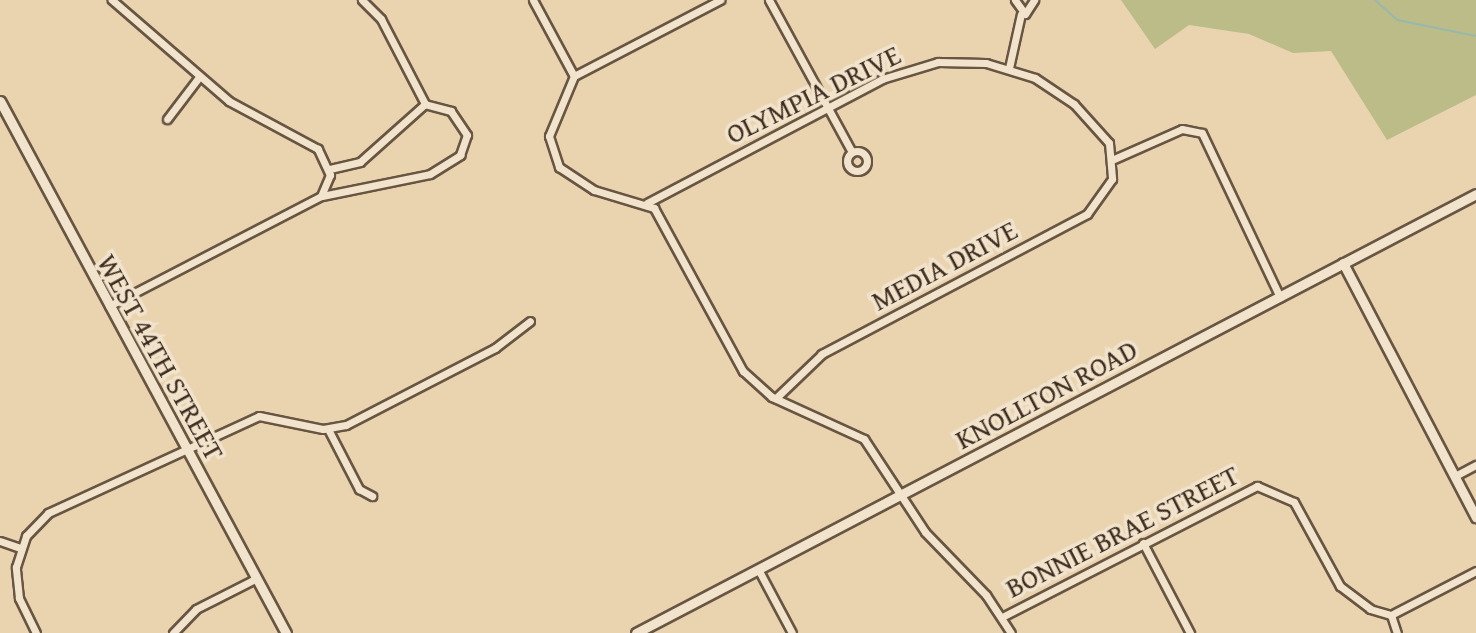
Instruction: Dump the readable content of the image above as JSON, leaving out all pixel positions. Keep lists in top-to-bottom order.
{
  "streets": {
    "street": [
      "OLYMPIA DRIVE",
      "MEDIA DRIVE",
      "WEST 44TH STREET",
      "KNOLLTON ROAD",
      "BONNIE BRAE STREET"
    ]
  },
  "crossings": [
    ["OLYMPIA DRIVE", "MEDIA DRIVE"]
  ]
}
